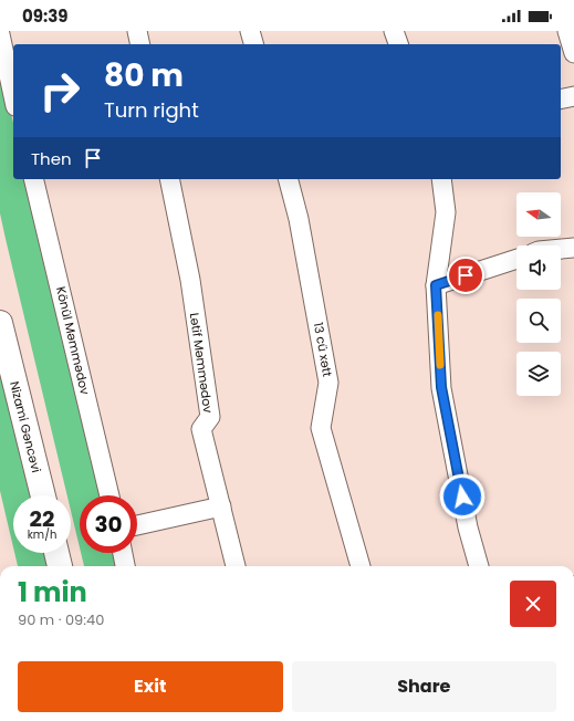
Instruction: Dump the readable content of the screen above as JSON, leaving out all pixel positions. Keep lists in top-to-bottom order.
{
  "streets": {
    "main road": ["Nizami Gəncəvi"],
    "street": ["Könül Məmmədov", "13 cü xətt", "Lətif Məmmədov"]
  },
  "north": "left",
  "page": {
    "status": "09:39",
    "turn": ["80 m", "Turn right"],
    "then": "Then",
    "speed": "22 km/h",
    "limit": "30",
    "heading": ["1 min", "90 m · 09:40"],
    "buttons": ["Exit", "Share"]
  }
}
